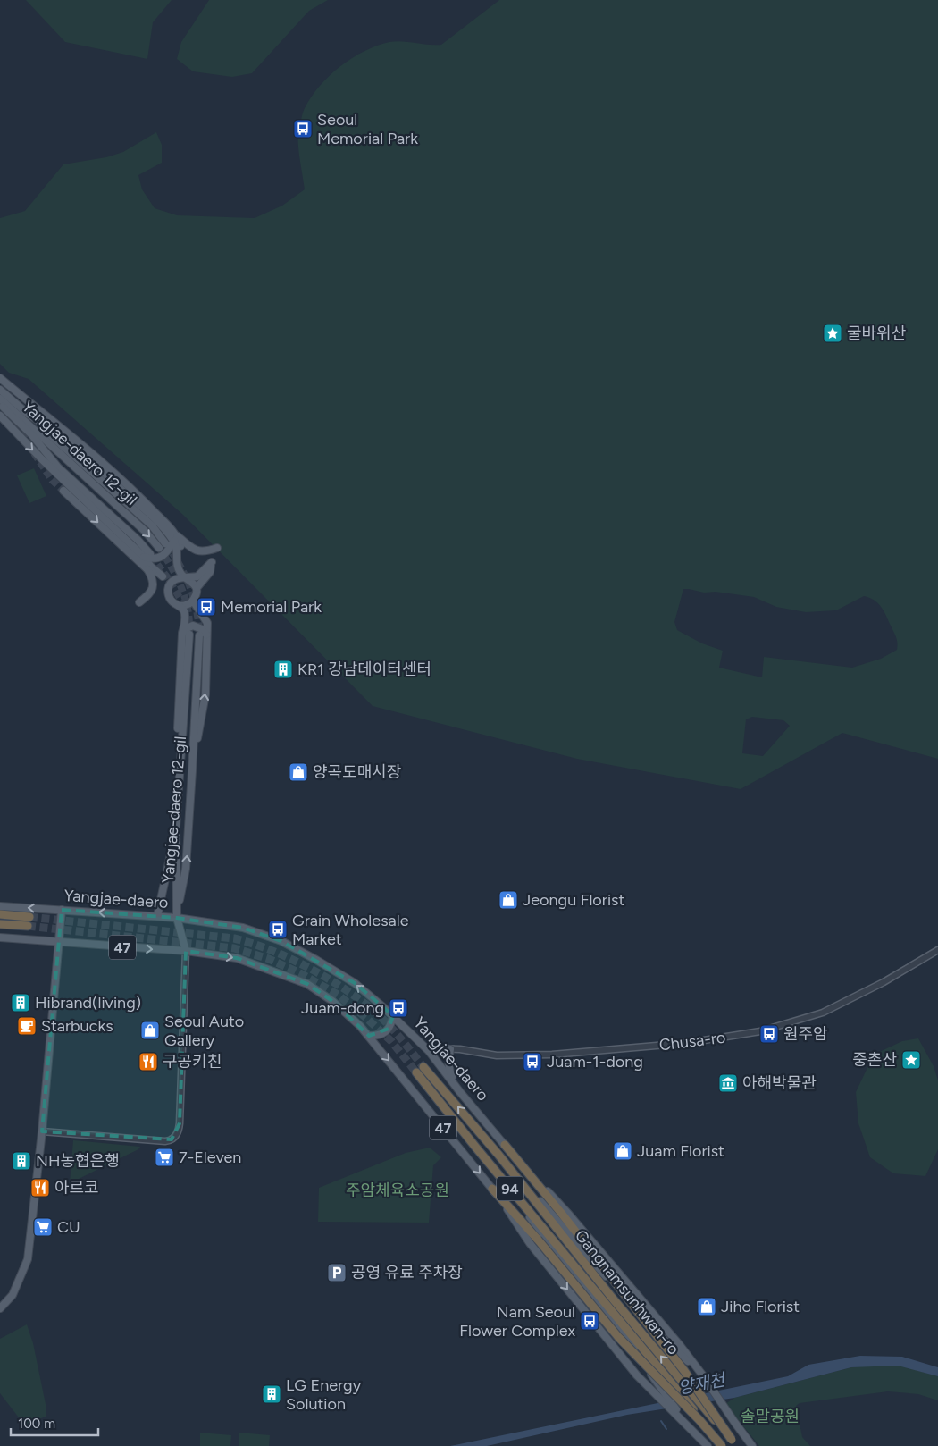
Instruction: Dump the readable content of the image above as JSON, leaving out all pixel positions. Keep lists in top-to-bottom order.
{
  "streets": {
    "highway": ["Yangjae-daero", "94", "Gangnamsunhwan-ro"],
    "main road": ["Yangjae-daero 12-gil", "47"],
    "street": ["Chusa-ro"]
  },
  "crossings": [
    ["Yangjae-daero 12-gil", "Yangjae-daero"],
    ["Yangjae-daero", "Chusa-ro"],
    ["Yangjae-daero", "Gangnamsunhwan-ro"],
    ["94", "Gangnamsunhwan-ro"]
  ],
  "water": ["양재천"],
  "parks": ["주암체육소공원", "솔말공원"],
  "places": {
    "bus stop": [
      "Seoul Memorial Park",
      "Memorial Park",
      "Grain Wholesale Market",
      "Juam-dong",
      "원주암",
      "Juam-1-dong",
      "Nam Seoul Flower Complex"
    ],
    "place": ["굴바위산", "중촌산"],
    "building": [
      "KR1 강남데이터센터",
      "Hibrand(living)",
      "NH농협은행",
      "LG Energy Solution"
    ],
    "shop": [
      "양곡도매시장",
      "Jeongu Florist",
      "Seoul Auto Gallery",
      "Juam Florist",
      "Jiho Florist"
    ],
    "cafe": ["Starbucks"],
    "restaurant": ["구공키친", "아르코"],
    "museum": ["아해박물관"],
    "supermarket": ["7-Eleven", "CU"],
    "parking": ["공영 유료 주차장"]
  },
  "scale_bar": "100 m"
}
